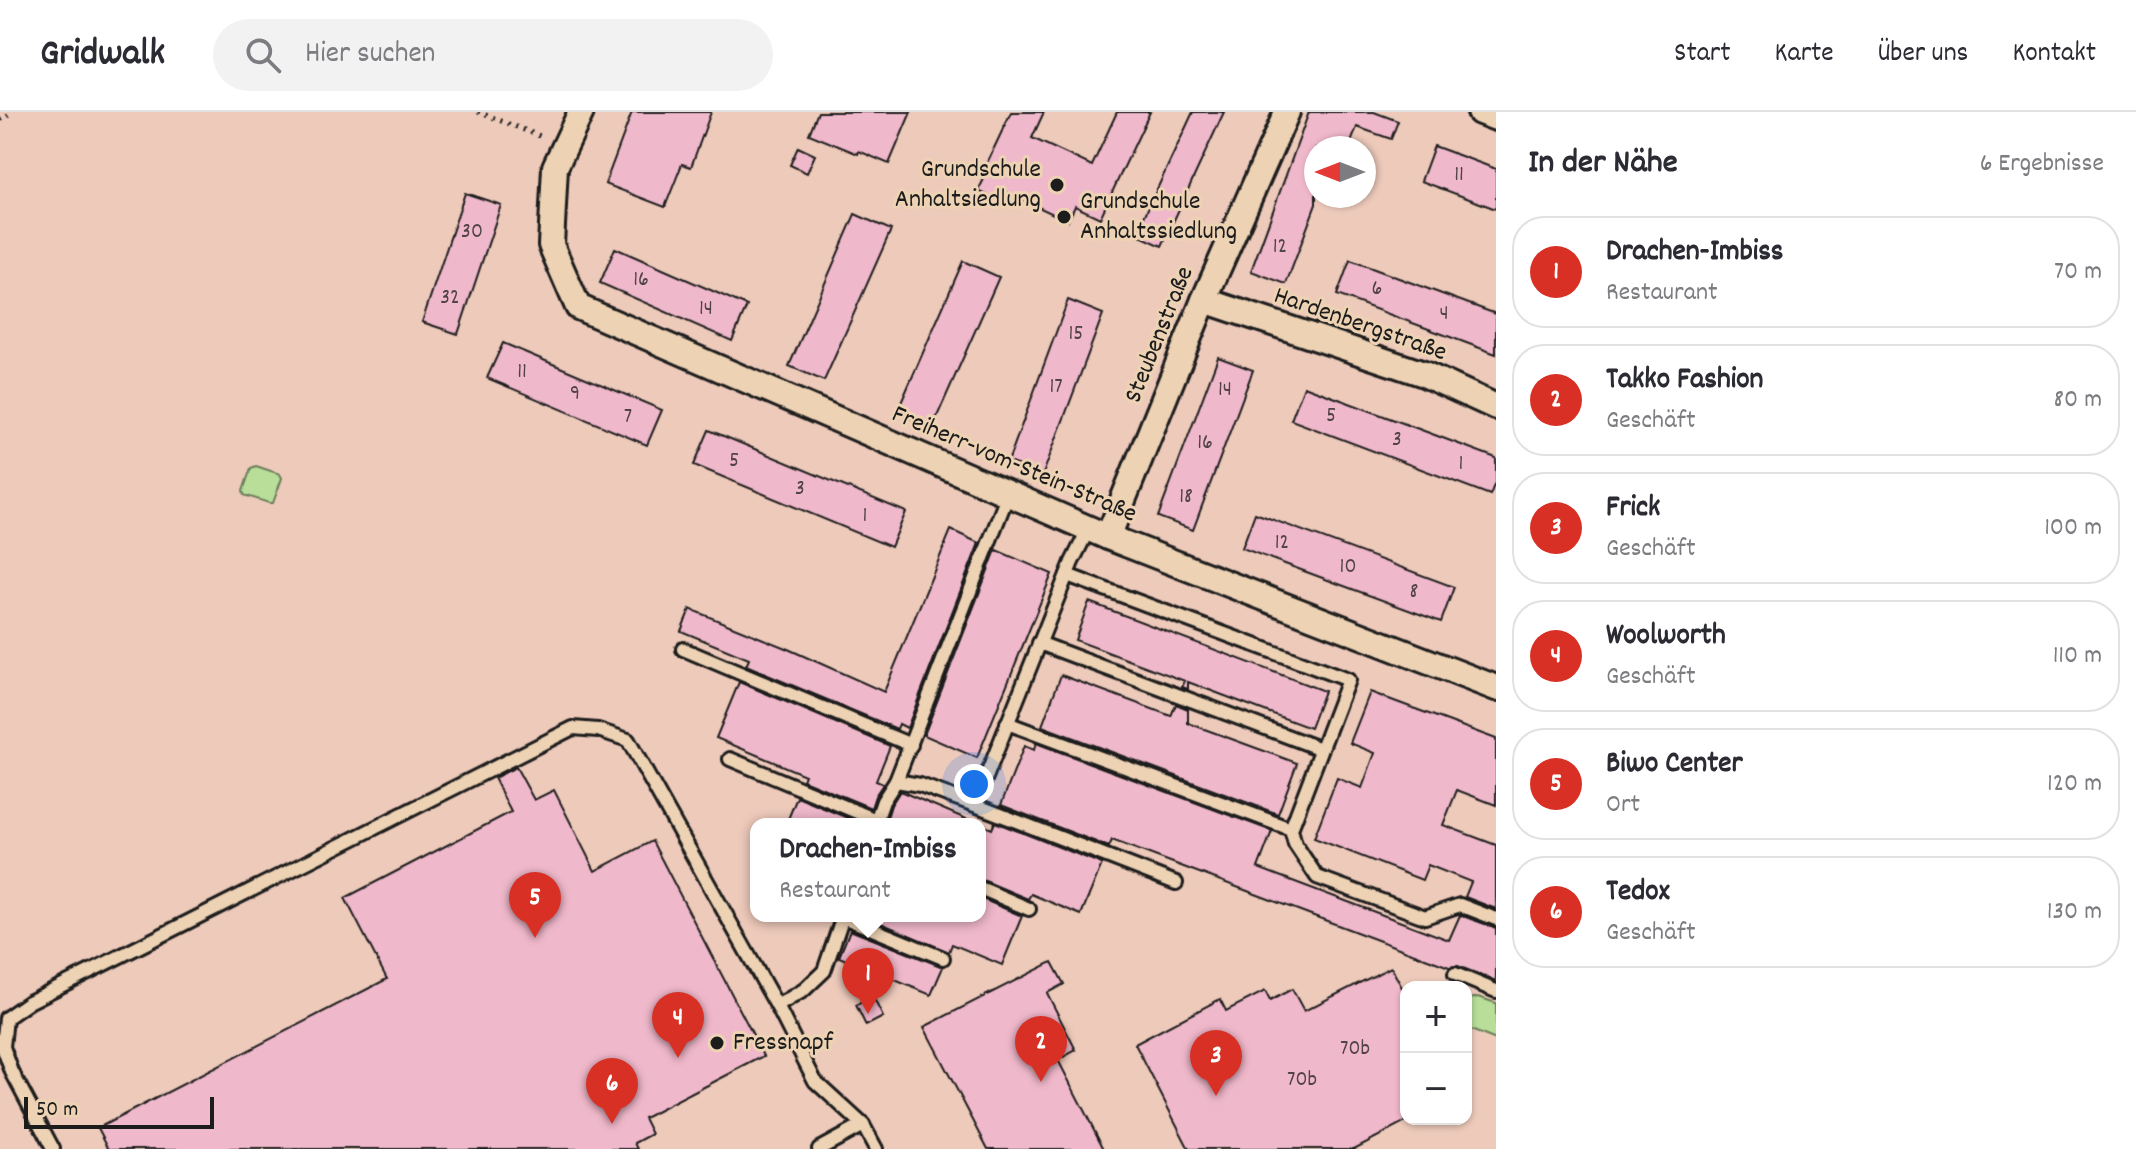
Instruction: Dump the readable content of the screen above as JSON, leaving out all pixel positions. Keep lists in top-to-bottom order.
{
  "streets": {
    "street": ["Hardenbergstraße", "Steubenstraße", "Freiherr-vom-Stein-Straße"]
  },
  "crossings": [
    ["Hardenbergstraße", "Steubenstraße"],
    ["Steubenstraße", "Freiherr-vom-Stein-Straße"]
  ],
  "places": ["Grundschule Anhaltsiedlung", "Grundschule Anhaltssiedlung", "Fressnapf"],
  "house_numbers": [
    "11",
    "30",
    "12",
    "16",
    "6",
    "32",
    "14",
    "4",
    "15",
    "11",
    "17",
    "14",
    "9",
    "5",
    "7",
    "3",
    "16",
    "5",
    "1",
    "3",
    "18",
    "1",
    "12",
    "10",
    "8",
    "70b",
    "70b"
  ],
  "scale_bar": "50 m",
  "north": "left",
  "page": {
    "header": "Gridwalk",
    "search": "Hier suchen",
    "nav": [
      "Start",
      "Karte",
      "Über uns",
      "Kontakt"
    ],
    "heading": ["In der Nähe", "6 Ergebnisse"],
    "list": [
      {
        "mark": "1",
        "name": "Drachen-Imbiss",
        "note": "Restaurant",
        "value": "70 m"
      },
      {
        "mark": "2",
        "name": "Takko Fashion",
        "note": "Geschäft",
        "value": "80 m"
      },
      {
        "mark": "3",
        "name": "Frick",
        "note": "Geschäft",
        "value": "100 m"
      },
      {
        "mark": "4",
        "name": "Woolworth",
        "note": "Geschäft",
        "value": "110 m"
      },
      {
        "mark": "5",
        "name": "Biwo Center",
        "note": "Ort",
        "value": "120 m"
      },
      {
        "mark": "6",
        "name": "Tedox",
        "note": "Geschäft",
        "value": "130 m"
      }
    ],
    "popup": ["Drachen-Imbiss", "Restaurant"],
    "pins": [
      "5",
      "1",
      "4",
      "2",
      "3",
      "6"
    ],
    "map_buttons": ["+", "−"],
    "scale": "50 m"
  }
}
